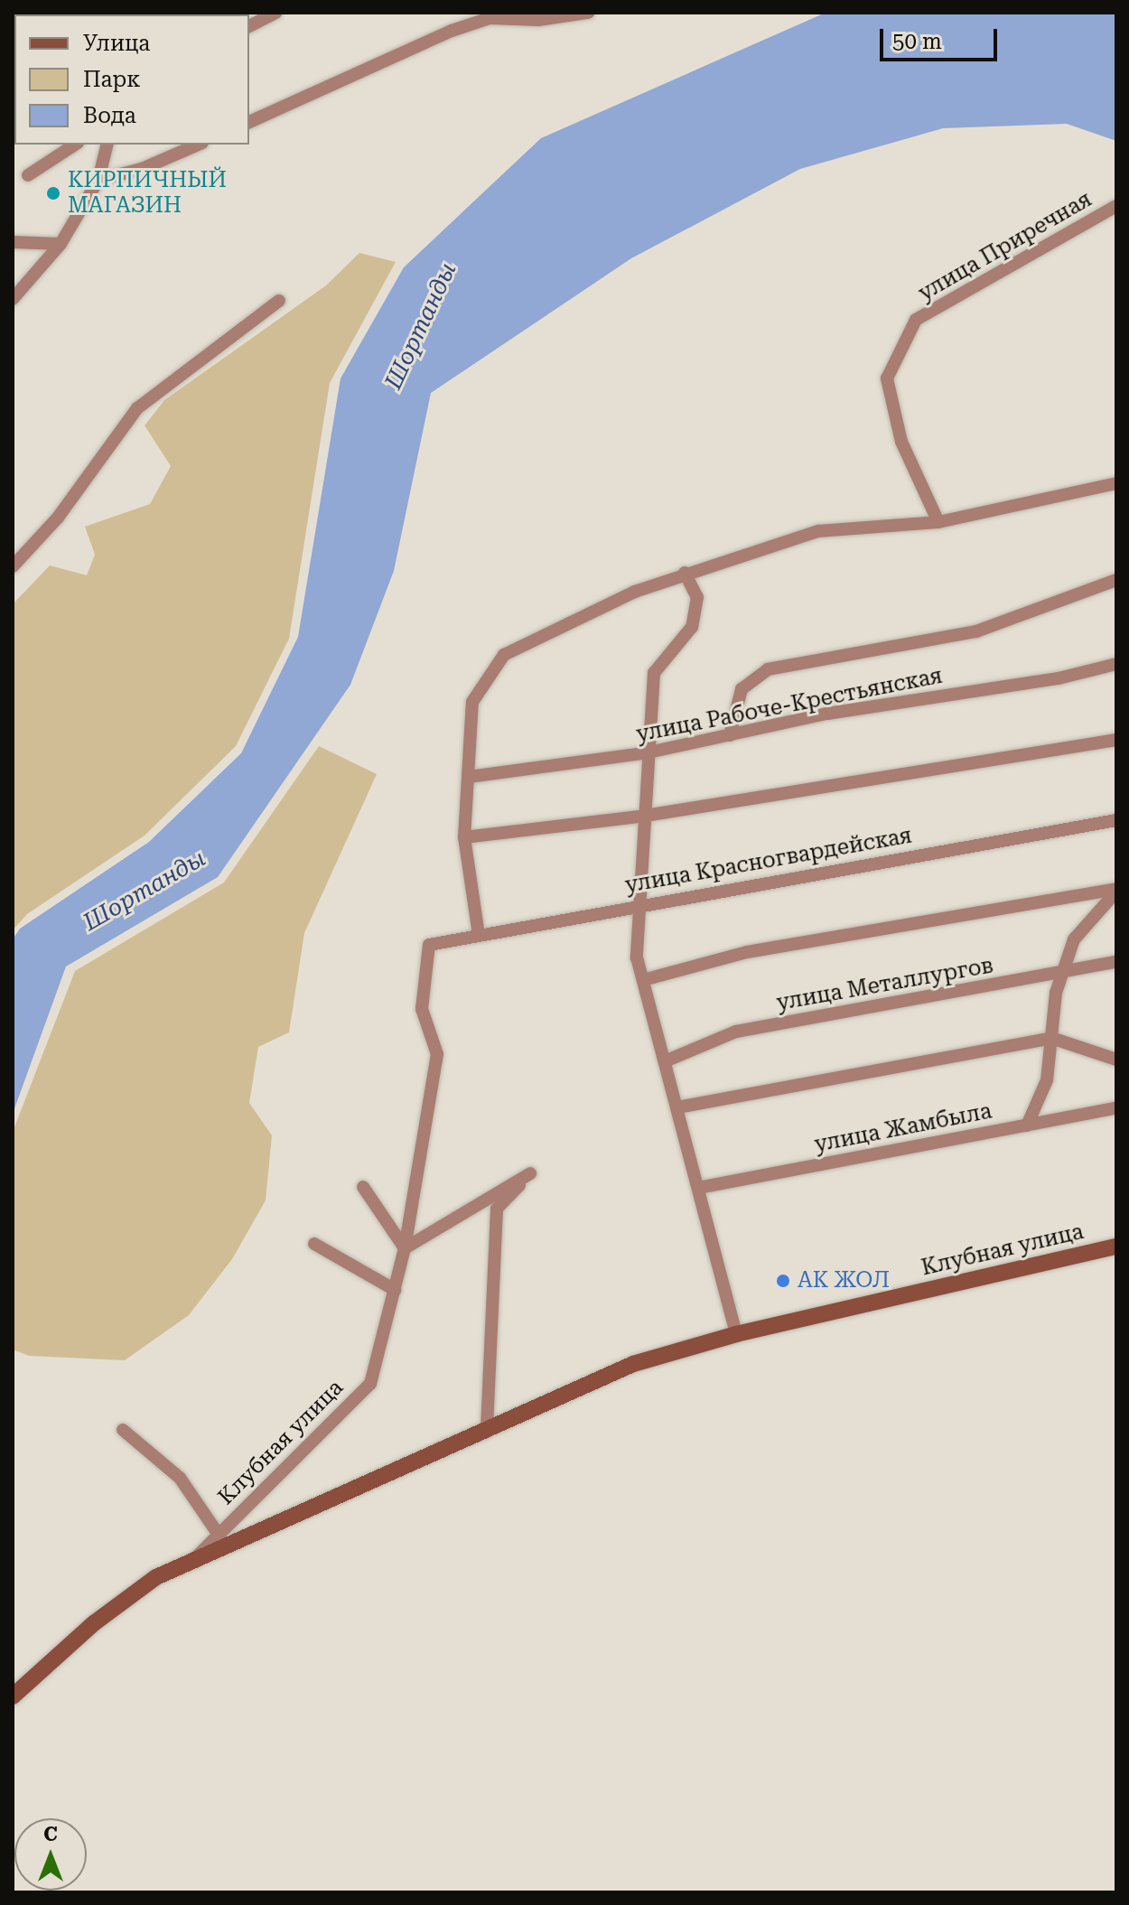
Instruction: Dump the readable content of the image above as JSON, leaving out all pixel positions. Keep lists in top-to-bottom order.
{
  "streets": {
    "street": [
      "улица Приречная",
      "улица Рабоче-Крестьянская",
      "улица Красногвардейская",
      "улица Металлургов",
      "улица Жамбыла",
      "Клубная улица"
    ]
  },
  "crossings": [
    ["улица Красногвардейская", "Клубная улица"]
  ],
  "water": ["Шортанды"],
  "places": ["КИРПИЧНЫЙ МАГАЗИН", "АК ЖОЛ"],
  "legend": ["Улица", "Парк", "Вода"],
  "scale_bar": "50 m",
  "north": "top"
}
